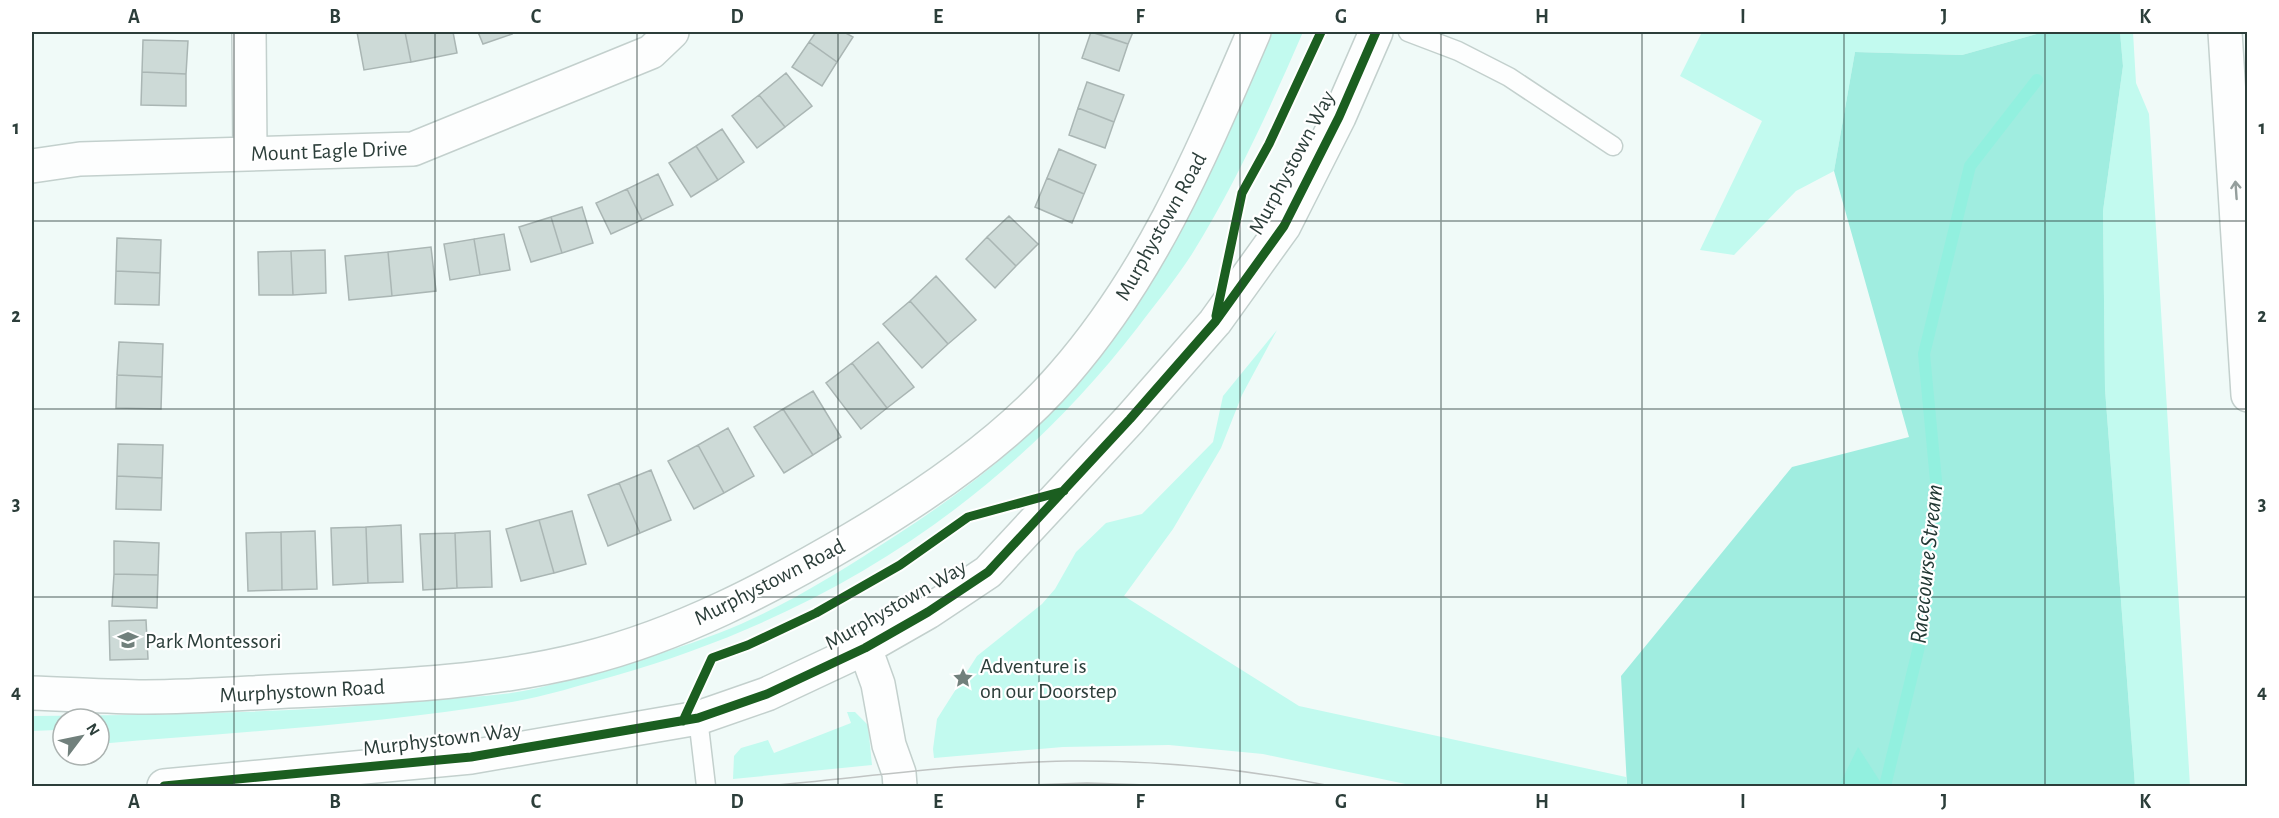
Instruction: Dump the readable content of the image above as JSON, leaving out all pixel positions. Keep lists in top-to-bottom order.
{
  "streets": {
    "main road": ["Mount Eagle Drive", "Murphystown Way", "Murphystown Road"]
  },
  "water": ["Racecourse Stream"],
  "places": {
    "school or university": ["Park Montessori"],
    "place": ["Adventure is on our Doorstep"]
  },
  "north": "top right",
  "grid": {
    "columns": [
      "A",
      "B",
      "C",
      "D",
      "E",
      "F",
      "G",
      "H",
      "I",
      "J",
      "K"
    ],
    "rows": [
      "1",
      "2",
      "3",
      "4"
    ]
  }
}
